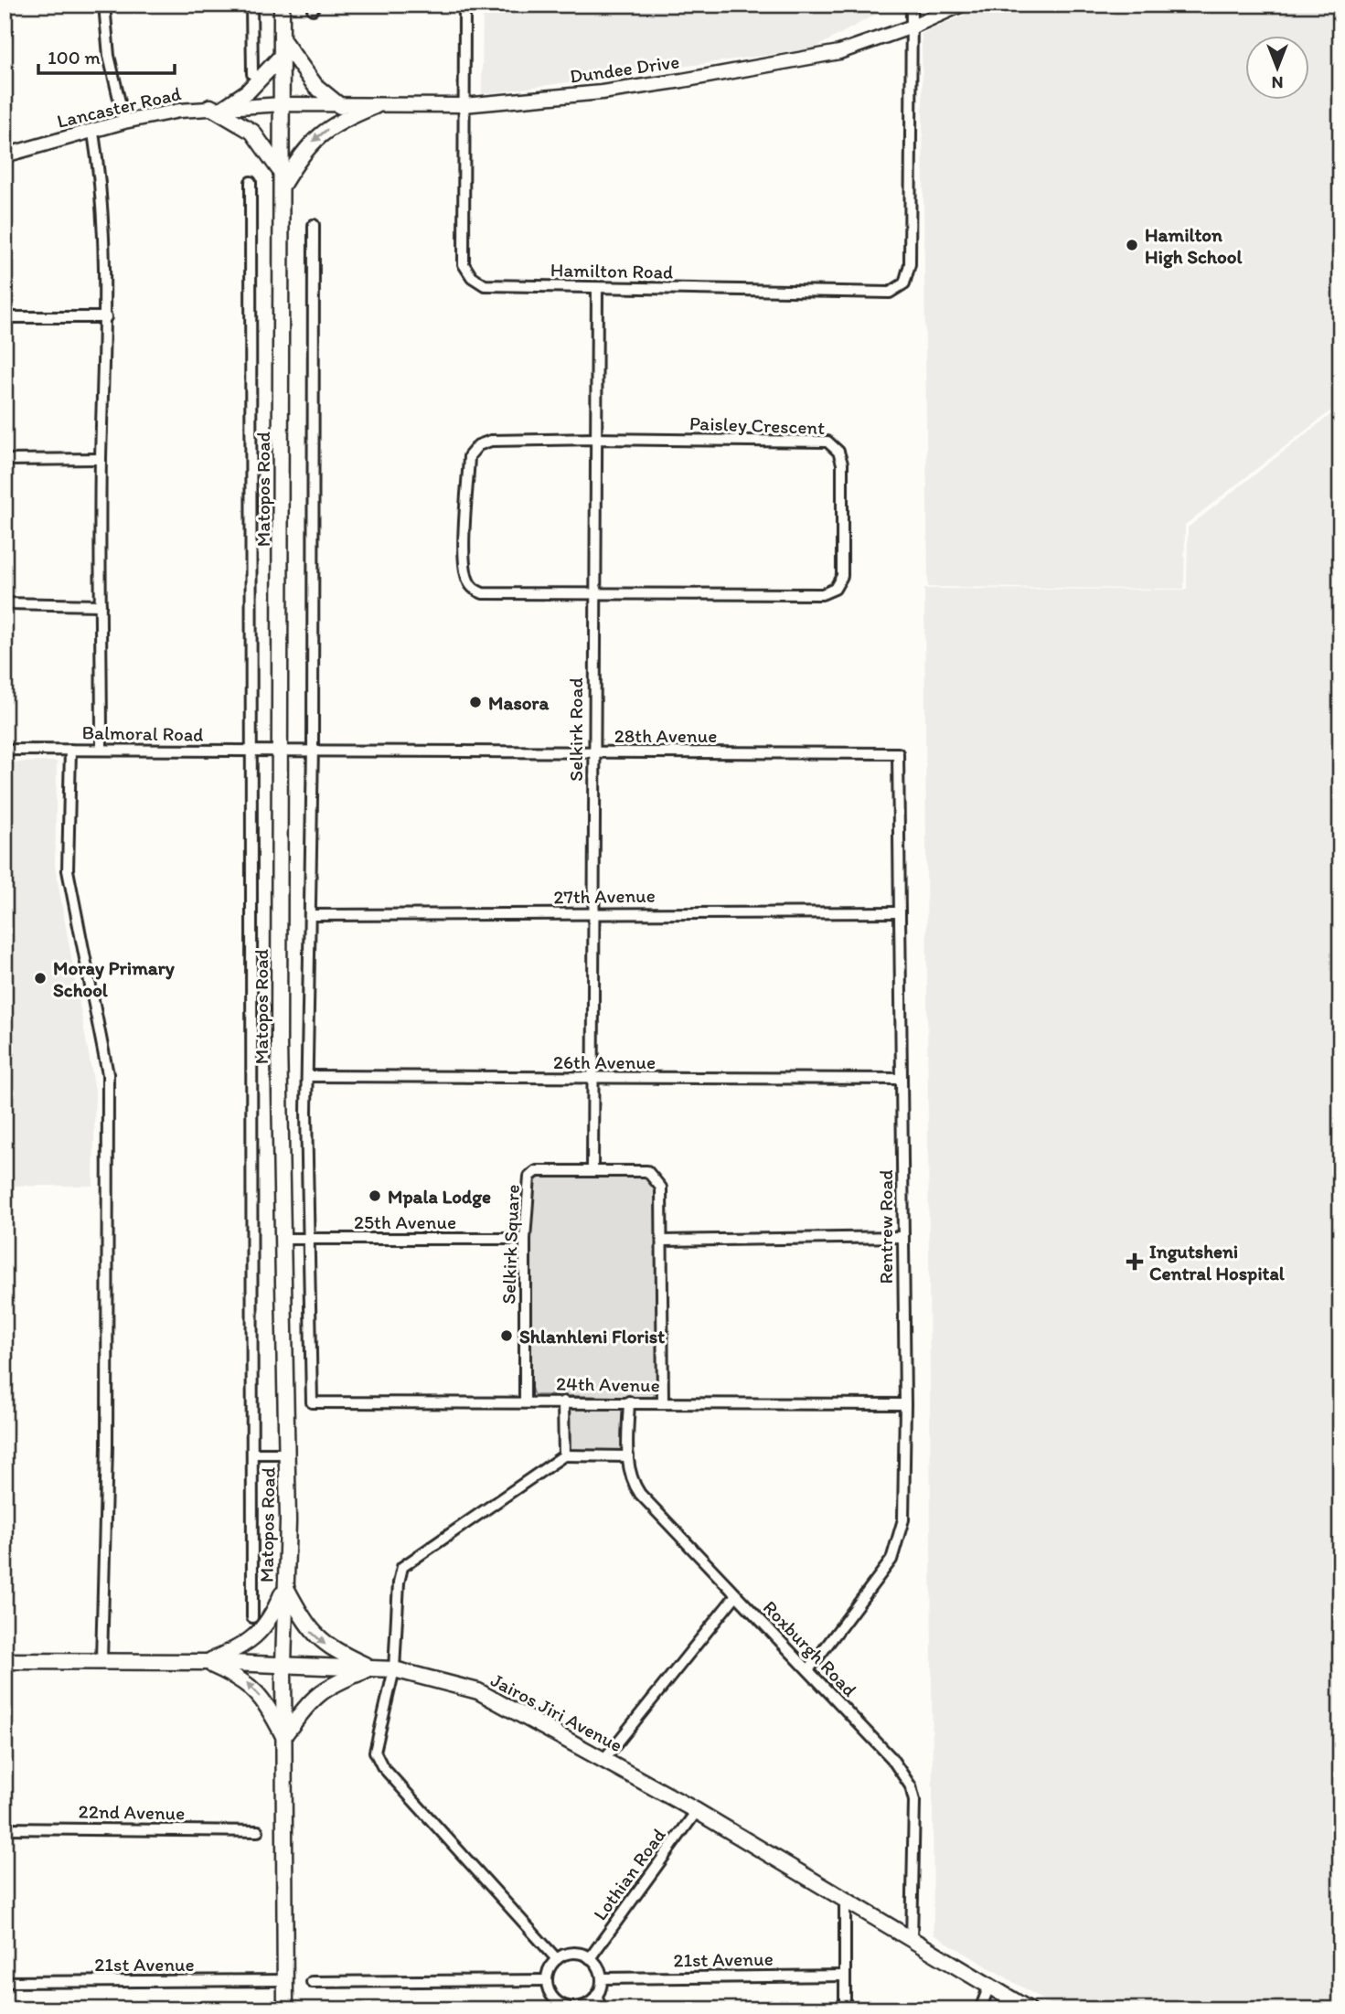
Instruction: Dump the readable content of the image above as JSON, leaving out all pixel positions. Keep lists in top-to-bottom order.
{
  "streets": {
    "main road": ["Matopos Road", "Jairos Jiri Avenue"],
    "street": [
      "Dundee Drive",
      "Lancaster Road",
      "Hamilton Road",
      "Paisley Crescent",
      "Selkirk Road",
      "Balmoral Road",
      "28th Avenue",
      "27th Avenue",
      "26th Avenue",
      "25th Avenue",
      "Rentrew Road",
      "Selkirk Square",
      "24th Avenue",
      "Roxburgh Road",
      "22nd Avenue",
      "Lothian Road",
      "21st Avenue"
    ]
  },
  "crossings": [
    ["Dundee Drive", "Lancaster Road"],
    ["Dundee Drive", "Hamilton Road"],
    ["Dundee Drive", "Matopos Road"],
    ["Lancaster Road", "Matopos Road"],
    ["Hamilton Road", "Selkirk Road"],
    ["Paisley Crescent", "Selkirk Road"],
    ["Matopos Road", "Balmoral Road"],
    ["Matopos Road", "28th Avenue"],
    ["Matopos Road", "25th Avenue"],
    ["Matopos Road", "Jairos Jiri Avenue"],
    ["Matopos Road", "21st Avenue"],
    ["Selkirk Road", "28th Avenue"],
    ["Selkirk Road", "27th Avenue"],
    ["Selkirk Road", "26th Avenue"],
    ["Selkirk Road", "Selkirk Square"],
    ["Balmoral Road", "28th Avenue"],
    ["28th Avenue", "Rentrew Road"],
    ["27th Avenue", "Rentrew Road"],
    ["26th Avenue", "Rentrew Road"],
    ["25th Avenue", "Selkirk Square"],
    ["25th Avenue", "24th Avenue"],
    ["Rentrew Road", "24th Avenue"],
    ["Rentrew Road", "Roxburgh Road"],
    ["Selkirk Square", "24th Avenue"],
    ["24th Avenue", "Roxburgh Road"],
    ["Roxburgh Road", "Jairos Jiri Avenue"],
    ["Jairos Jiri Avenue", "Lothian Road"],
    ["Lothian Road", "21st Avenue"]
  ],
  "places": {
    "other": [
      "Hamilton High School",
      "Masora",
      "Moray Primary School",
      "Mpala Lodge",
      "Shlanhleni Florist"
    ],
    "health": ["Ingutsheni Central Hospital"]
  },
  "scale_bar": "100 m",
  "north": "bottom"
}
